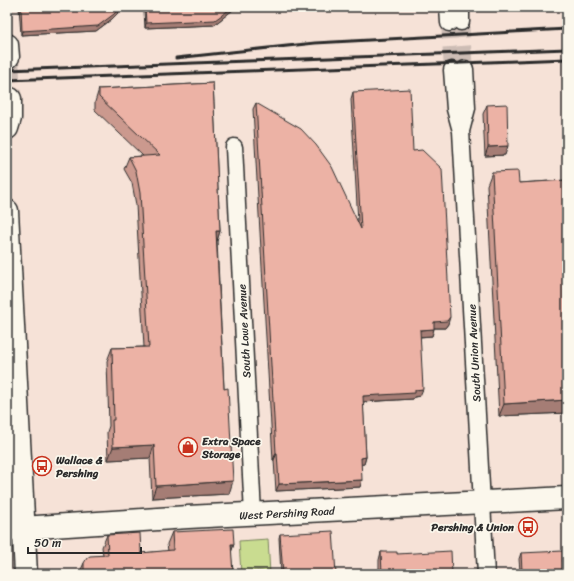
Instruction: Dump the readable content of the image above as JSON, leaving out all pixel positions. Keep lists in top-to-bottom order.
{
  "streets": {
    "main road": ["West Pershing Road"],
    "street": ["South Lowe Avenue", "South Union Avenue"]
  },
  "crossings": [
    ["South Lowe Avenue", "West Pershing Road"],
    ["South Union Avenue", "West Pershing Road"]
  ],
  "places": {
    "shop": ["Extra Space Storage"],
    "bus stop": ["Wallace & Pershing", "Pershing & Union"]
  },
  "scale_bar": "50 m"
}
